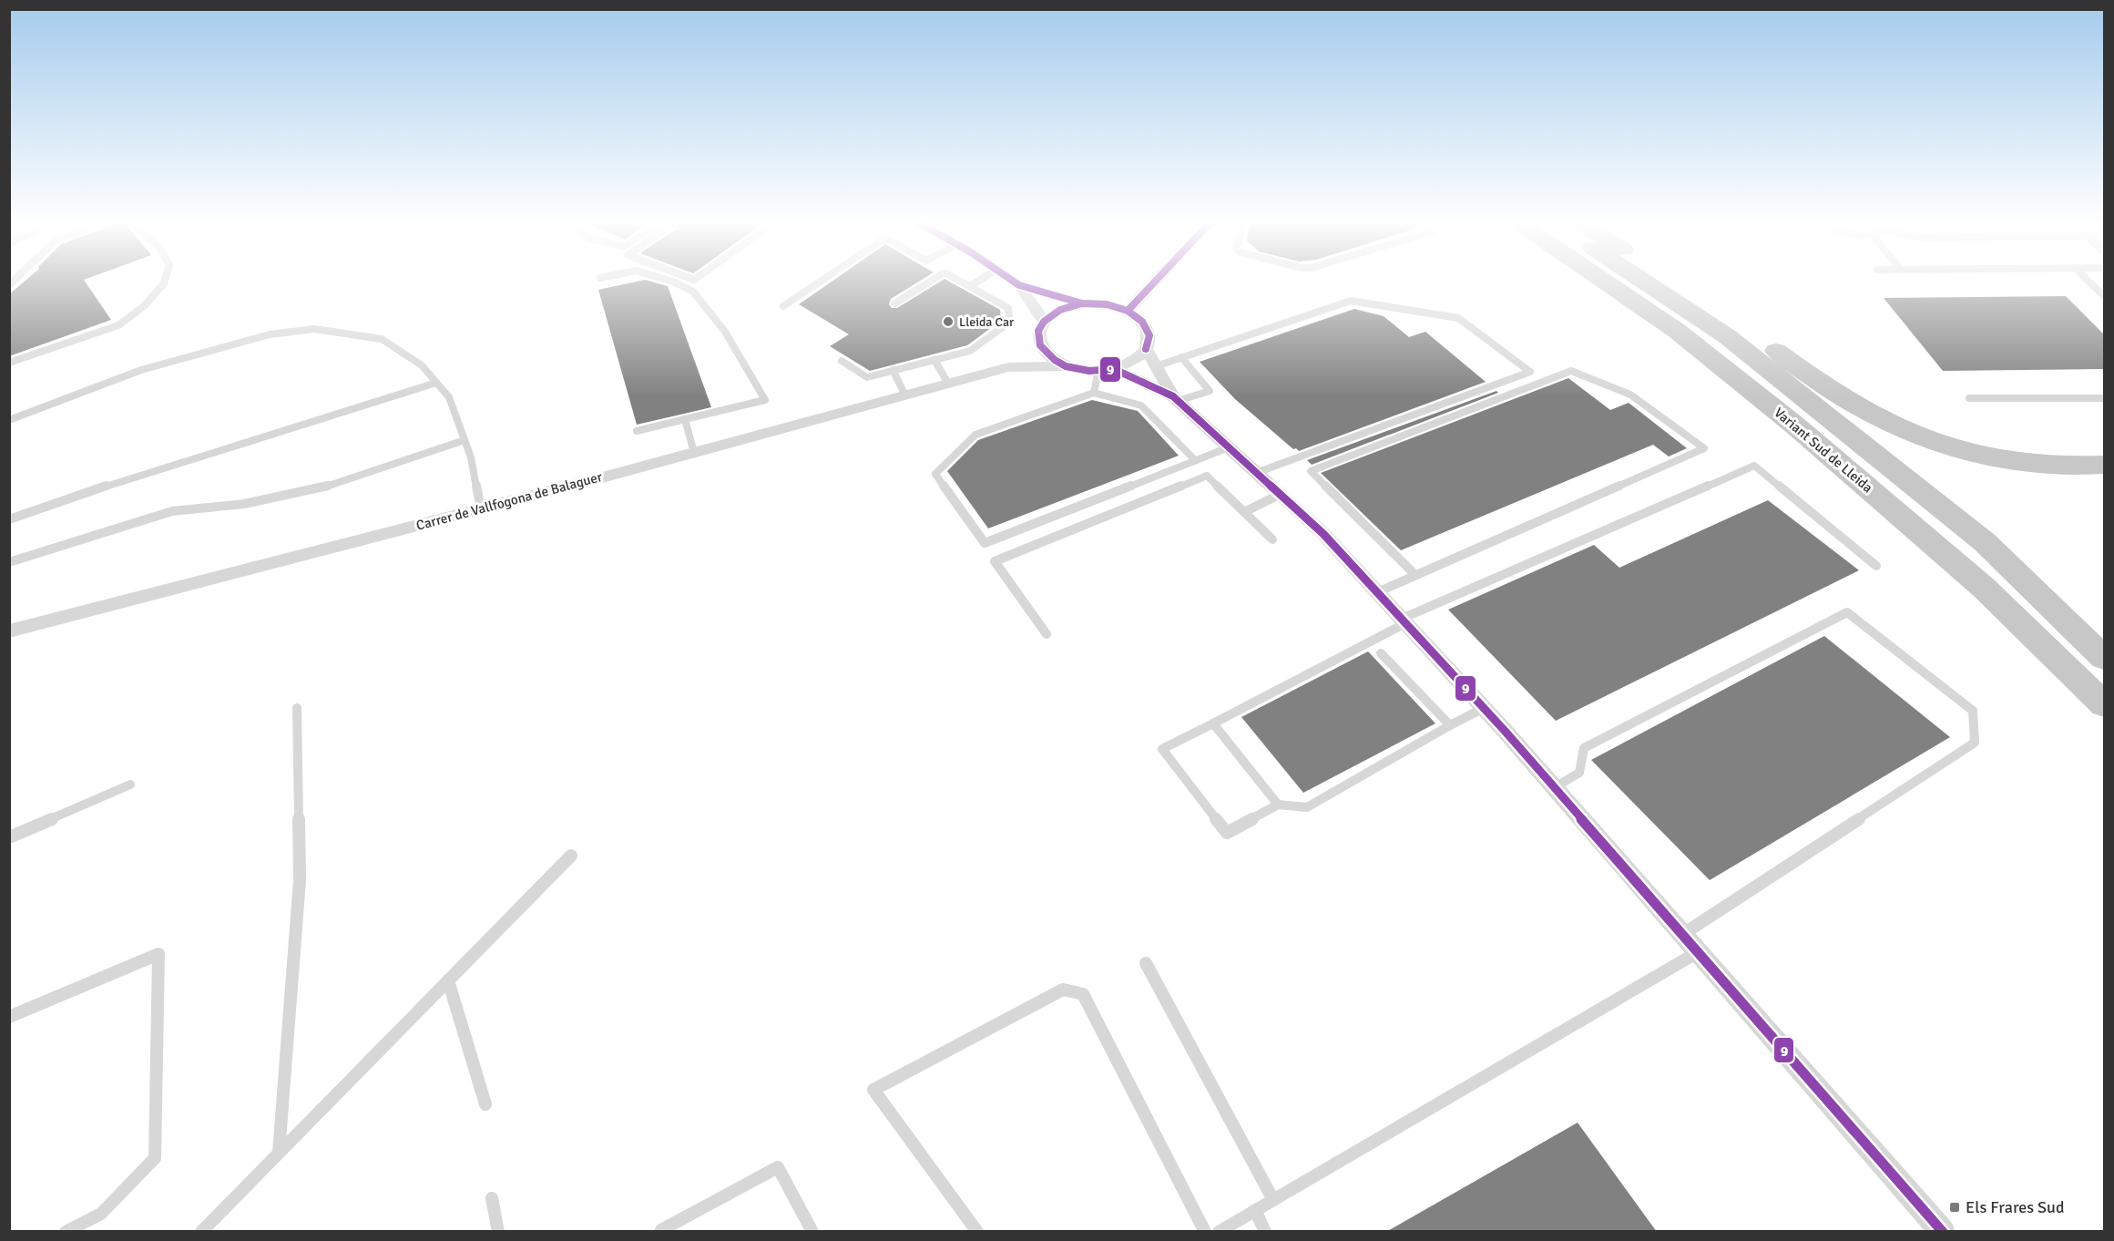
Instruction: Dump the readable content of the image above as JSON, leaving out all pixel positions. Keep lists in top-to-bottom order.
{
  "streets": {
    "highway": ["Variant Sud de Lleida"],
    "street": ["Carrer de Vallfogona de Balaguer"]
  },
  "places": {
    "other": ["Lleida Car"],
    "transit": ["Els Frares Sud"]
  },
  "lines": ["transit line 9"]
}
